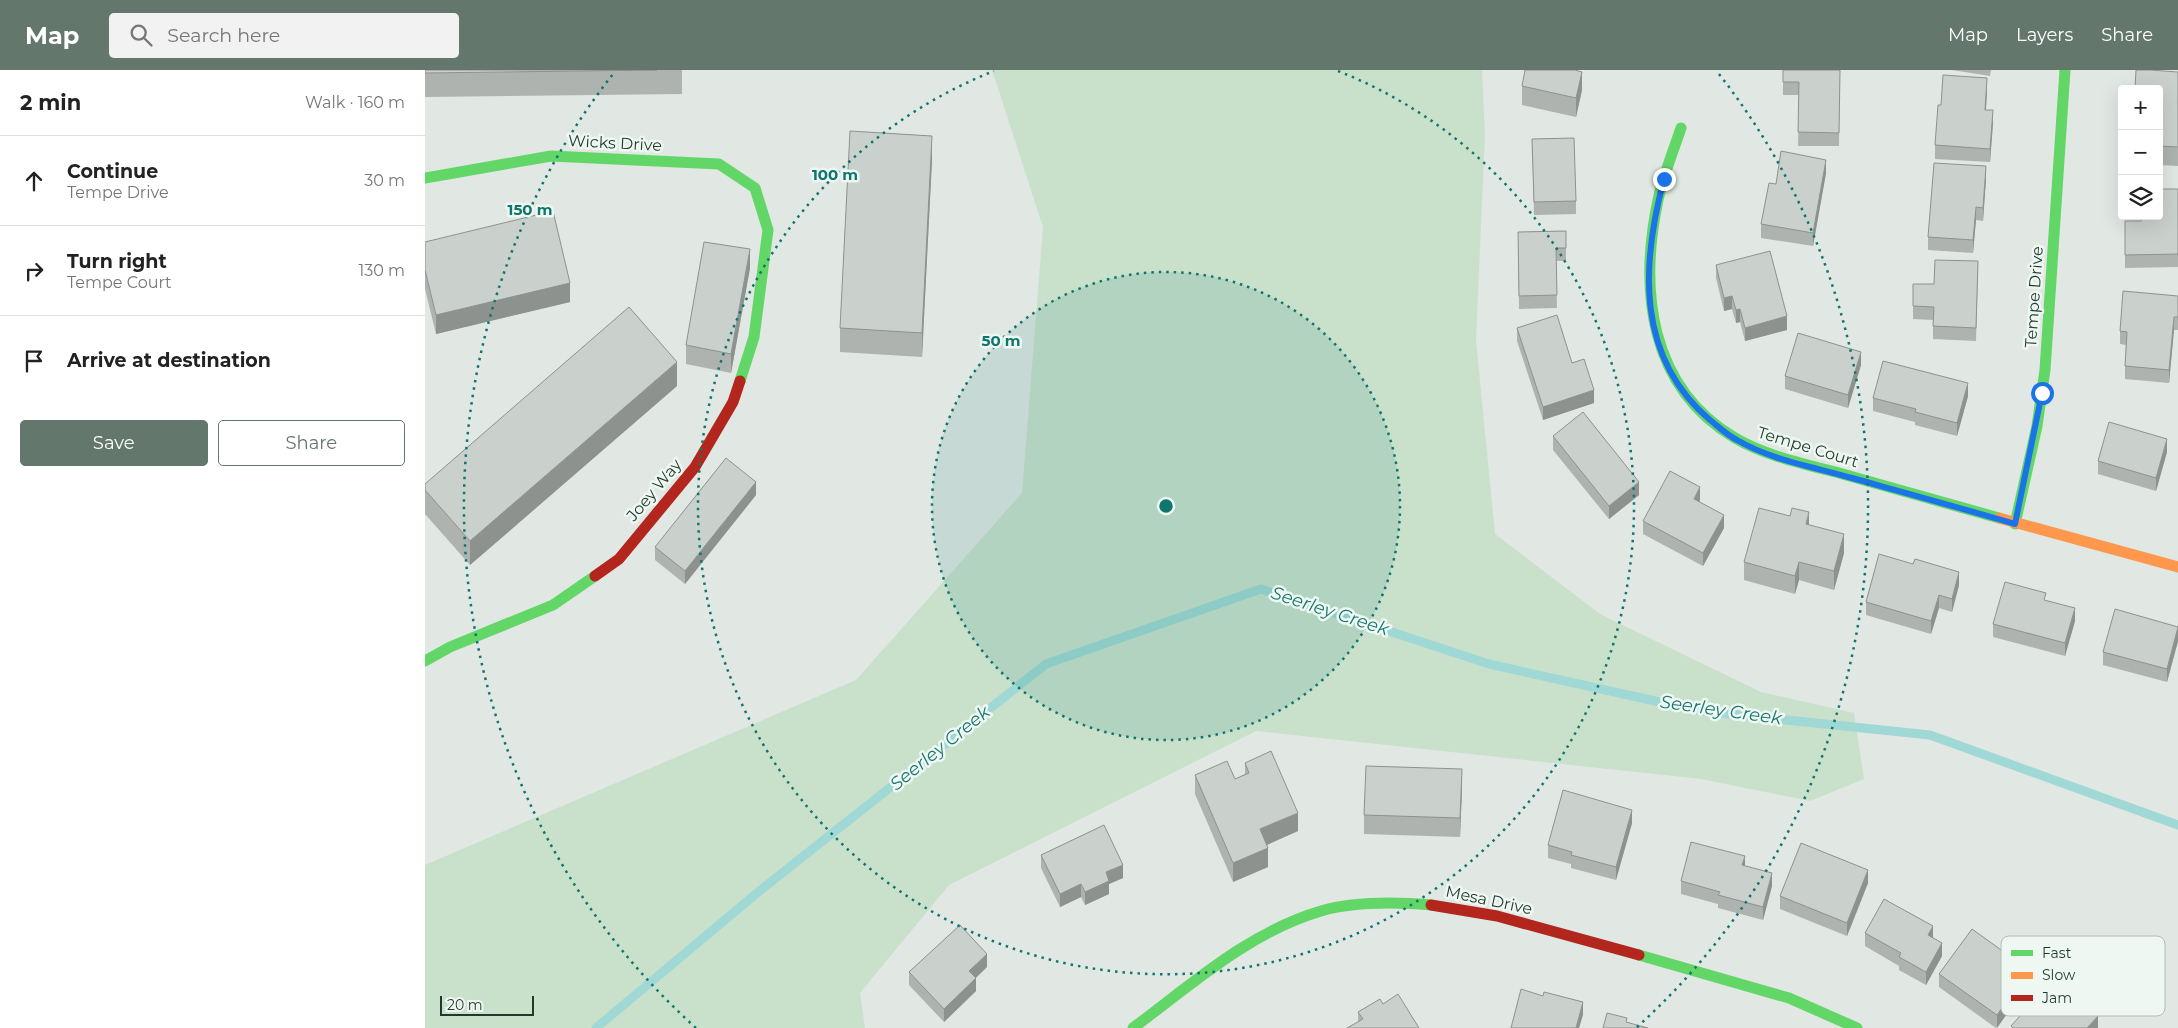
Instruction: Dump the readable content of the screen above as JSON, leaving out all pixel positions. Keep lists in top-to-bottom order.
{
  "streets": {
    "street": [
      "Wicks Drive",
      "Tempe Drive",
      "Tempe Court",
      "Joey Way",
      "Mesa Drive"
    ]
  },
  "crossings": [
    ["Wicks Drive", "Joey Way"],
    ["Tempe Drive", "Tempe Court"]
  ],
  "water": ["Seerley Creek"],
  "legend": ["Fast", "Slow", "Jam"],
  "scale_bar": "20 m",
  "page": {
    "header": "Map",
    "search": "Search here",
    "nav": ["Map", "Layers", "Share"],
    "heading": ["2 min", "Walk · 160 m"],
    "map_buttons": ["+", "−"],
    "list": [
      ["Continue", "Tempe Drive", "30 m"],
      ["Turn right", "Tempe Court", "130 m"],
      "Arrive at destination"
    ],
    "buttons": ["Save", "Share"],
    "scale": "20 m"
  },
  "rings": ["100 m", "150 m", "50 m"]
}
